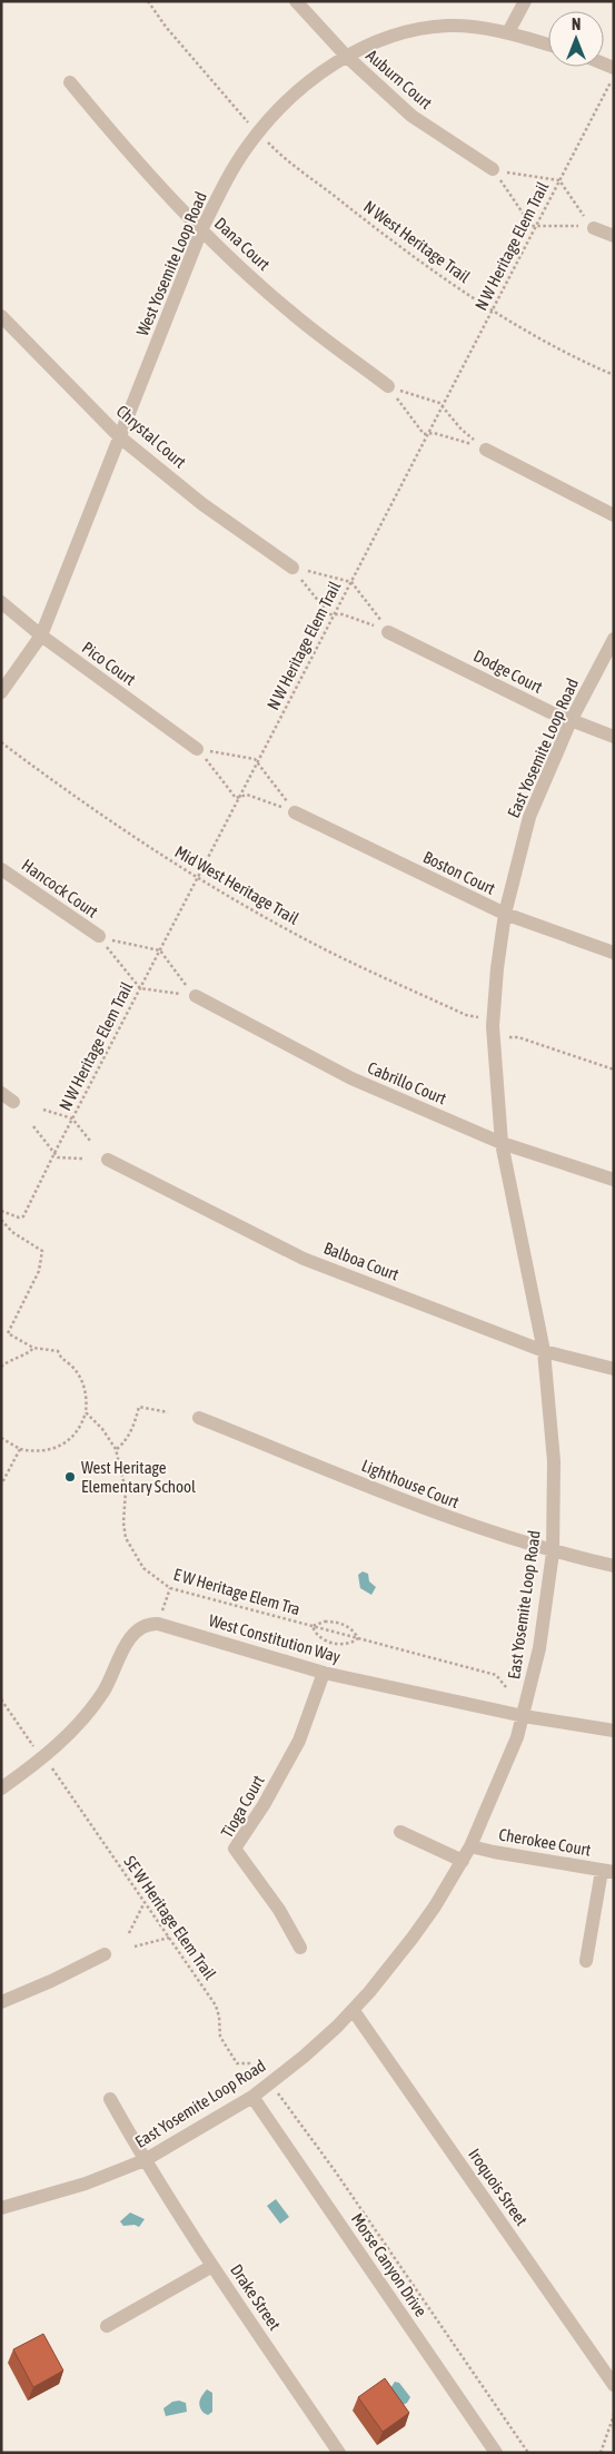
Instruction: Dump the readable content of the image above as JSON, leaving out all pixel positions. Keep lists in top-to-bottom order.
{
  "streets": {
    "street": [
      "Auburn Court",
      "Dana Court",
      "West Yosemite Loop Road",
      "Chrystal Court",
      "Pico Court",
      "Dodge Court",
      "East Yosemite Loop Road",
      "Boston Court",
      "Hancock Court",
      "Cabrillo Court",
      "Balboa Court",
      "Lighthouse Court",
      "West Constitution Way",
      "Tioga Court",
      "Cherokee Court",
      "Iroquois Street",
      "Morse Canyon Drive",
      "Drake Street"
    ],
    "path": [
      "N West Heritage Trail",
      "N W Heritage Elem Trail",
      "Mid West Heritage Trail",
      "E W Heritage Elem Tra",
      "SE W Heritage Elem Trail"
    ]
  },
  "crossings": [
    ["Auburn Court", "West Yosemite Loop Road"],
    ["N West Heritage Trail", "N W Heritage Elem Trail"],
    ["Dana Court", "West Yosemite Loop Road"],
    ["N W Heritage Elem Trail", "Mid West Heritage Trail"],
    ["West Yosemite Loop Road", "Chrystal Court"],
    ["West Yosemite Loop Road", "Pico Court"],
    ["Dodge Court", "East Yosemite Loop Road"],
    ["East Yosemite Loop Road", "Boston Court"],
    ["East Yosemite Loop Road", "Cabrillo Court"],
    ["East Yosemite Loop Road", "Balboa Court"],
    ["East Yosemite Loop Road", "Lighthouse Court"],
    ["East Yosemite Loop Road", "West Constitution Way"],
    ["East Yosemite Loop Road", "Cherokee Court"],
    ["East Yosemite Loop Road", "Iroquois Street"],
    ["East Yosemite Loop Road", "Morse Canyon Drive"],
    ["East Yosemite Loop Road", "Drake Street"],
    ["West Constitution Way", "Tioga Court"]
  ],
  "places": ["West Heritage Elementary School"],
  "north": "top"
}
